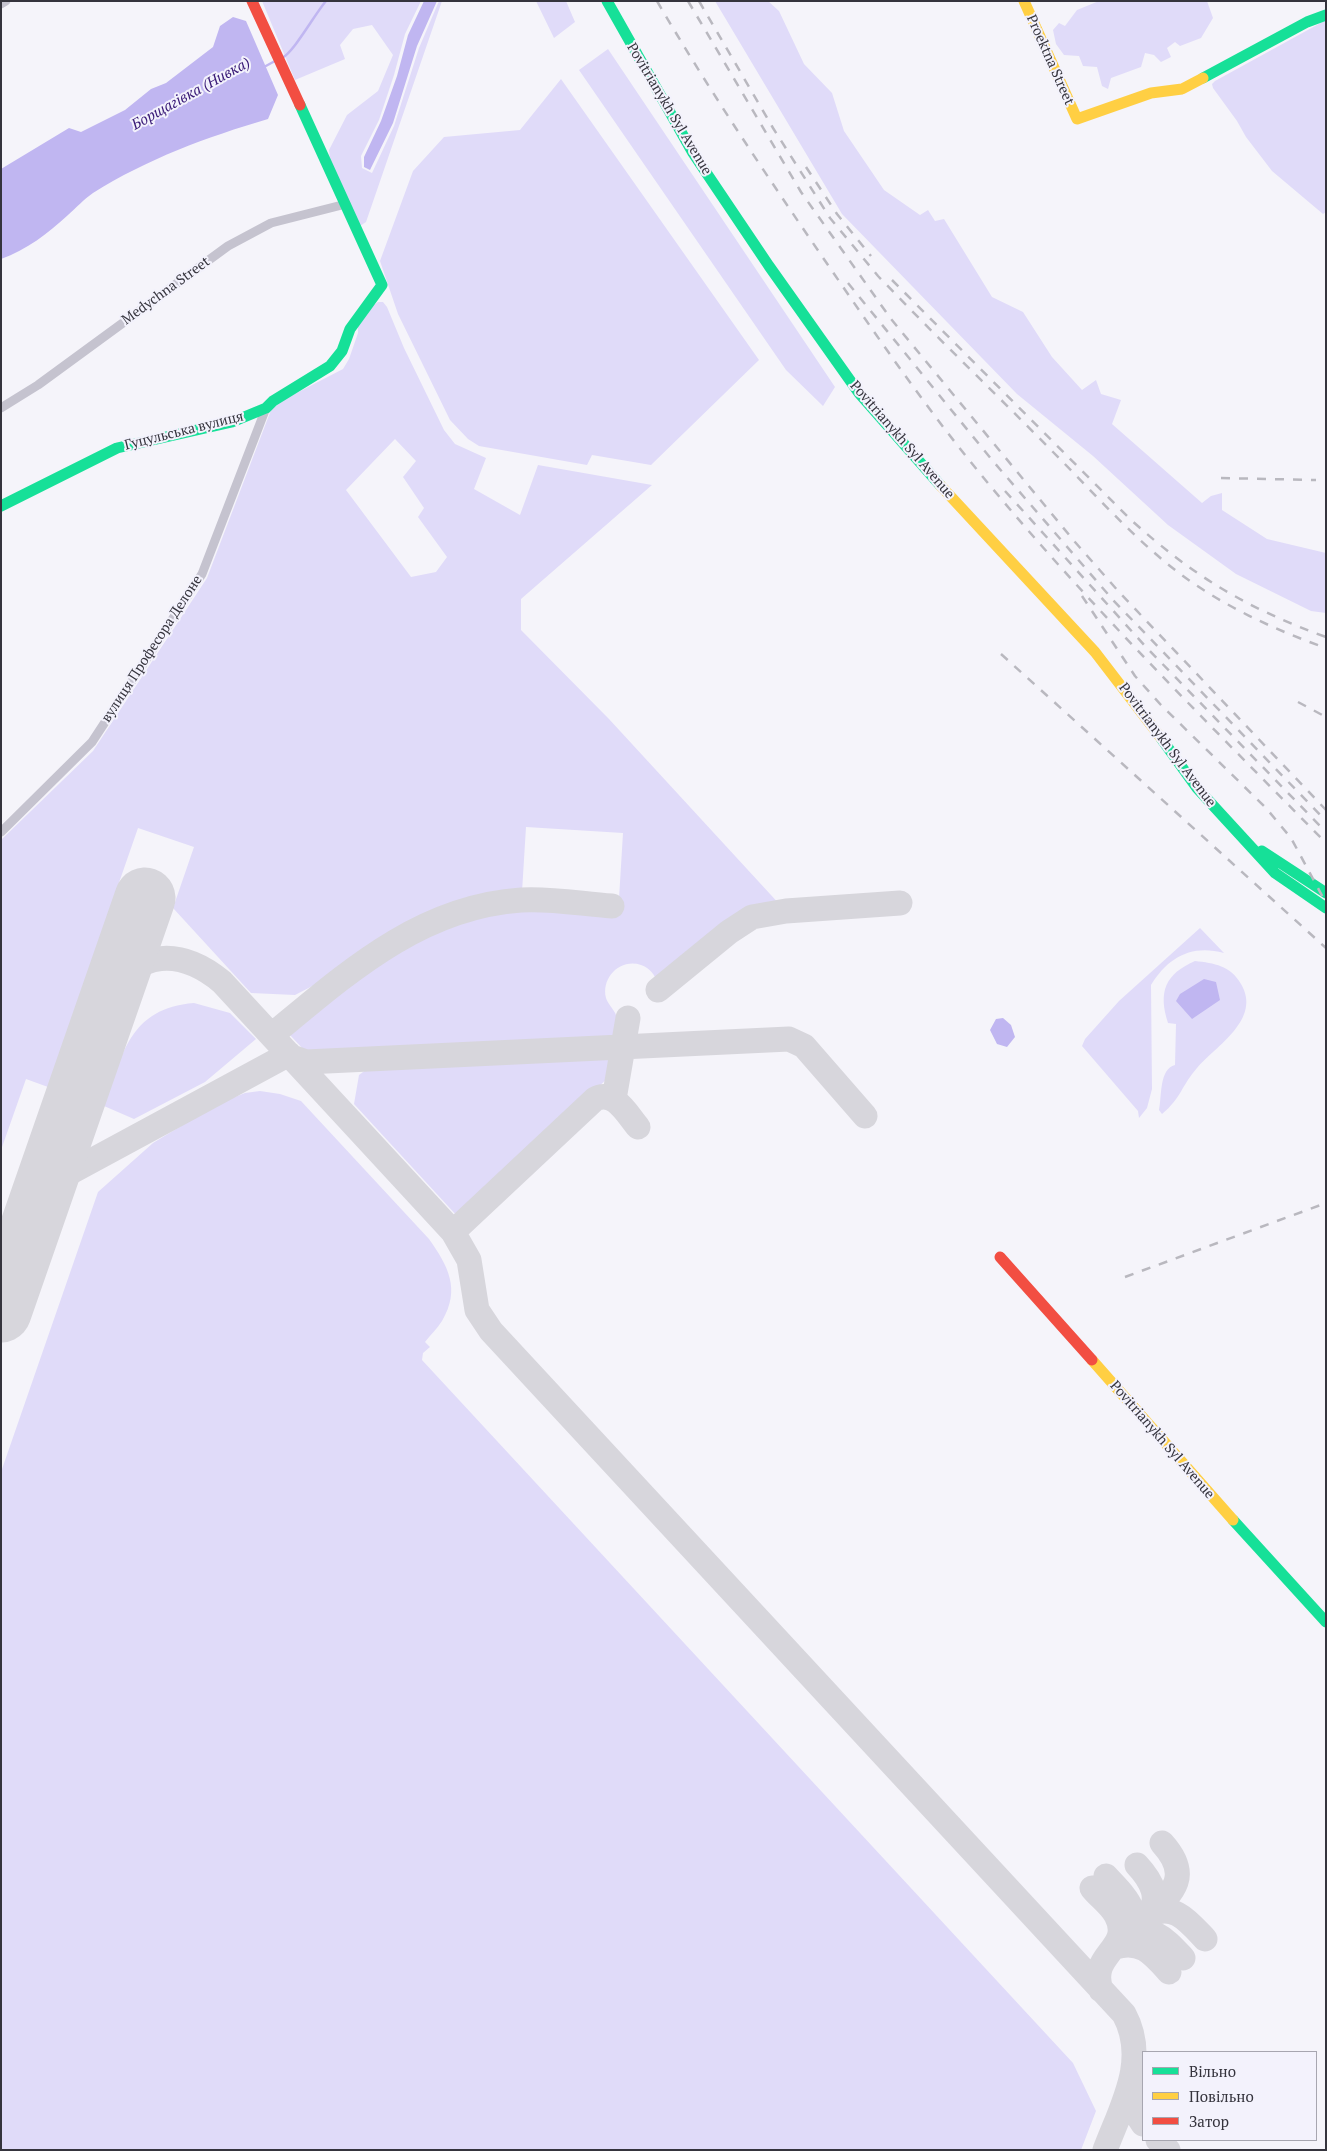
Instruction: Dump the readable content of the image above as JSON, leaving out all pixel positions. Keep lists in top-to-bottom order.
{
  "streets": {
    "street": [
      "Proektna Street",
      "Povitrianykh Syl Avenue",
      "Medychna Street",
      "Гуцульська вулиця",
      "вулиця Професора Делоне"
    ]
  },
  "crossings": [
    ["Medychna Street", "Гуцульська вулиця"],
    ["Гуцульська вулиця", "вулиця Професора Делоне"]
  ],
  "water": ["Борщагівка (Нивка)"],
  "legend": ["Вільно", "Повільно", "Затор"]
}
